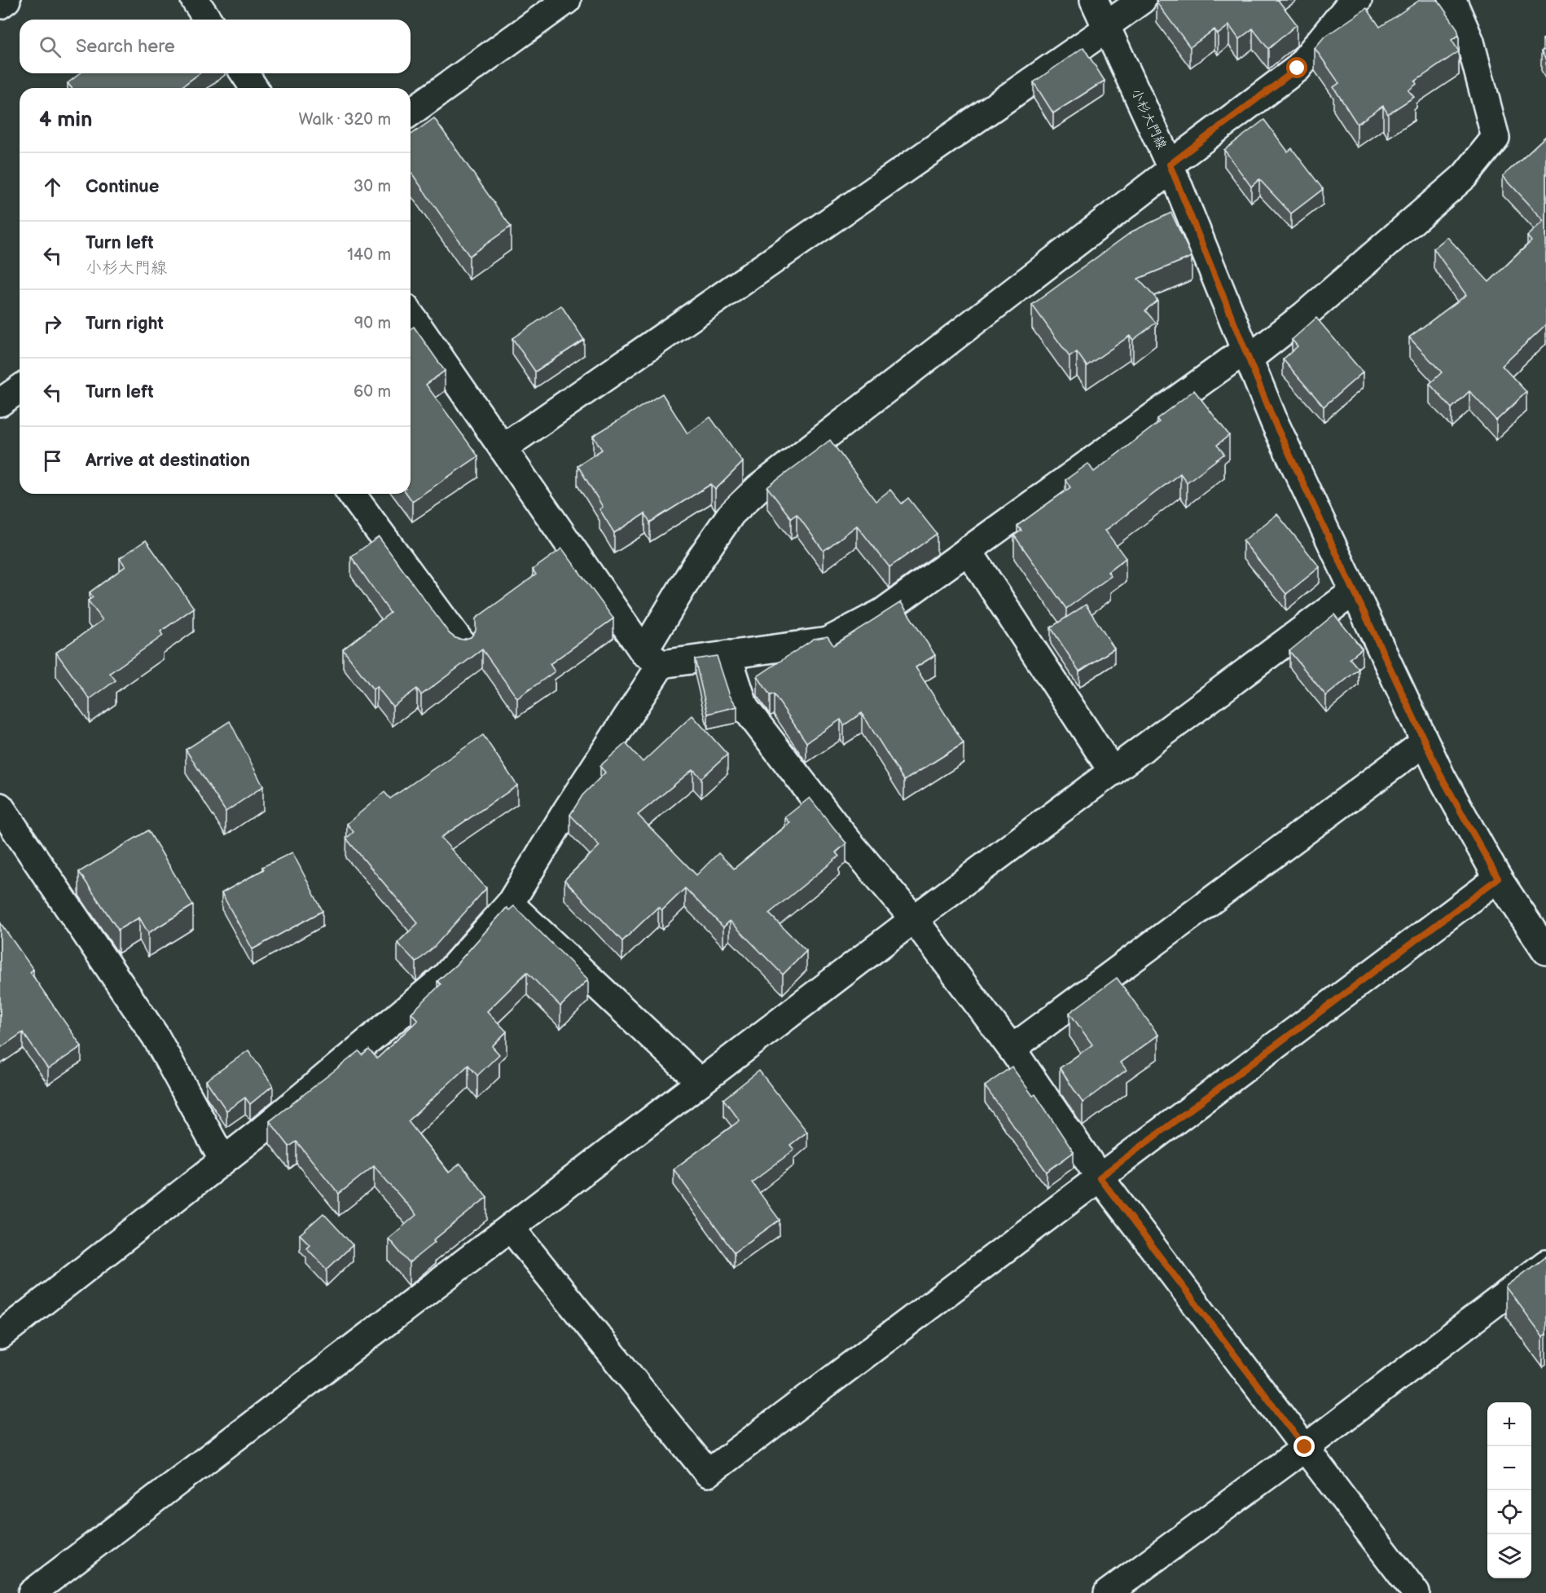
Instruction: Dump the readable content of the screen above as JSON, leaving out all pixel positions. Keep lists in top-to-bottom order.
{
  "streets": {
    "street": ["小杉大門線"]
  },
  "page": {
    "search": "Search here",
    "heading": ["4 min", "Walk · 320 m"],
    "list": [
      ["Continue", "30 m"],
      ["Turn left", "小杉大門線", "140 m"],
      ["Turn right", "90 m"],
      ["Turn left", "60 m"],
      "Arrive at destination"
    ],
    "map_buttons": ["+", "−"]
  }
}
